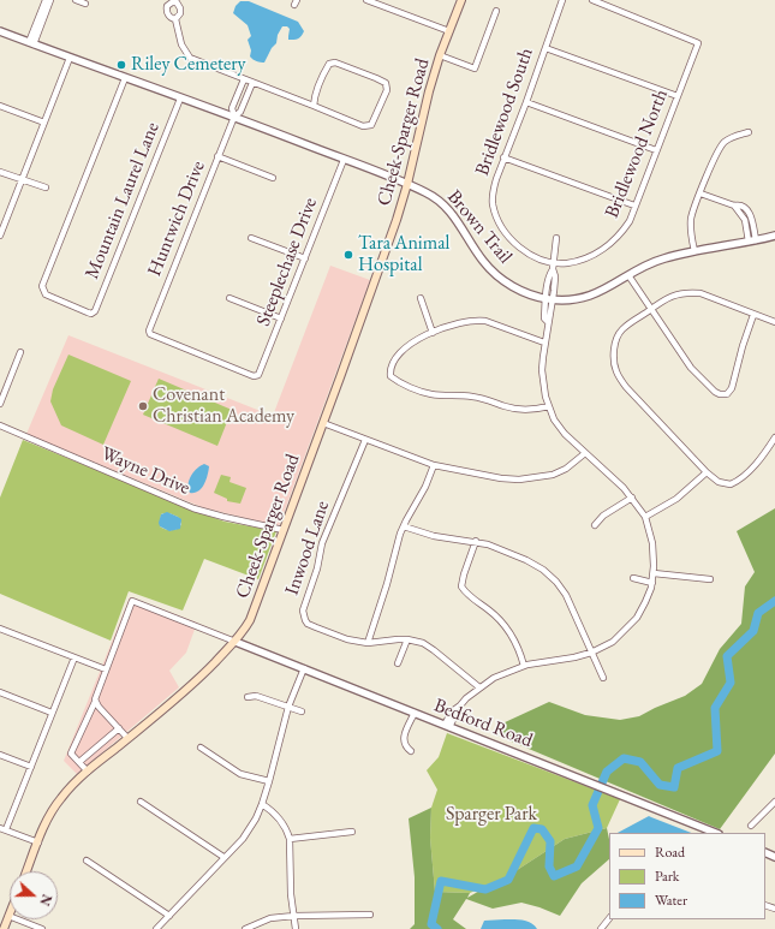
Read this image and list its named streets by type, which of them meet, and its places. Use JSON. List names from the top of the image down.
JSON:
{
  "streets": {
    "main road": ["Cheek-Sparger Road"],
    "street": [
      "Bridlewood South",
      "Bridlewood North",
      "Mountain Laurel Lane",
      "Huntwich Drive",
      "Brown Trail",
      "Steeplechase Drive",
      "Wayne Drive",
      "Inwood Lane",
      "Bedford Road"
    ]
  },
  "crossings": [
    ["Bridlewood South", "Bridlewood North"],
    ["Cheek-Sparger Road", "Brown Trail"],
    ["Cheek-Sparger Road", "Wayne Drive"],
    ["Cheek-Sparger Road", "Bedford Road"],
    ["Mountain Laurel Lane", "Brown Trail"],
    ["Huntwich Drive", "Brown Trail"],
    ["Huntwich Drive", "Steeplechase Drive"],
    ["Brown Trail", "Steeplechase Drive"]
  ],
  "parks": ["Sparger Park"],
  "places": ["Riley Cemetery", "Tara Animal Hospital", "Covenant Christian Academy"],
  "legend": ["Road", "Park", "Water"],
  "north": "right"
}
